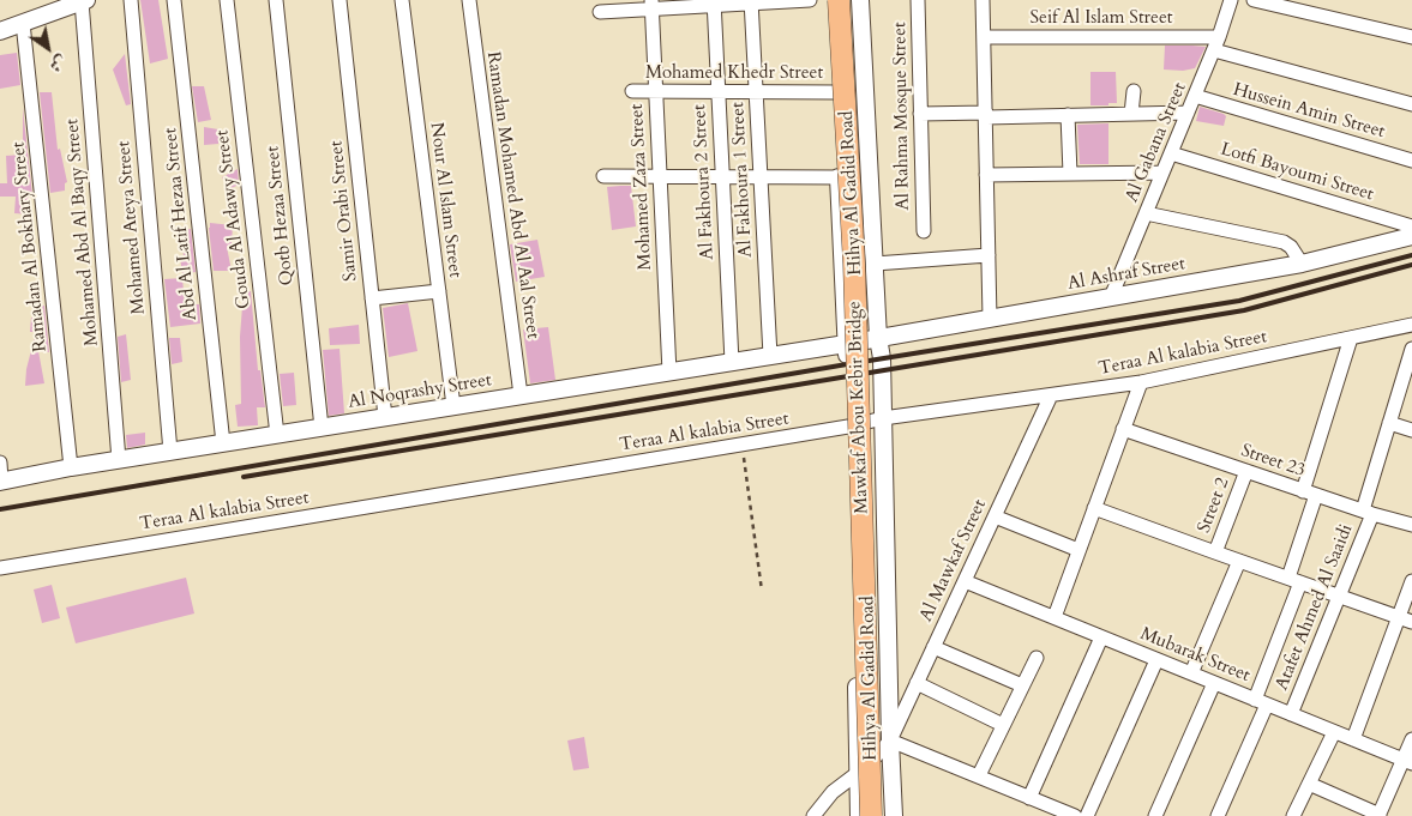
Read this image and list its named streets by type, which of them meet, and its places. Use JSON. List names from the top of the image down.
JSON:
{
  "streets": {
    "main road": ["Mawkaf Abou Kebir Bridge"],
    "street": [
      "Seif Al Islam Street",
      "Mohamed Khedr Street",
      "Hussein Amin Street",
      "Al Rahma Mosque Street",
      "Al Gabana Street",
      "Lotfi Bayoumi Street",
      "Al Fakhoura 1 Street",
      "Al Fakhoura 2 Street",
      "Mohamed Zaza Street",
      "Hihya Al Gadid Road",
      "Ramadan Mohamed Abd Al Aal Street",
      "Nour Al Islam Street",
      "Samir Orabi Street",
      "Qotb Hezaa Street",
      "Gouda Al Adawy Street",
      "Abd Al Latif Hezaa Street",
      "Mohamed Ateya Street",
      "Mohamed Abd Al Baqy Street",
      "Ramadan Al Bokhary Street",
      "Al Ashraf Street",
      "Teraa Al kalabia Street",
      "Al Noqrashy Street",
      "Street 23",
      "Street 2",
      "Al Mawkaf Street",
      "Atafet Ahmed Al Saaidi",
      "Mubarak Street"
    ]
  },
  "crossings": [
    ["Seif Al Islam Street", "Al Gabana Street"],
    ["Mohamed Khedr Street", "Al Fakhoura 1 Street"],
    ["Mohamed Khedr Street", "Al Fakhoura 2 Street"],
    ["Mohamed Khedr Street", "Mohamed Zaza Street"],
    ["Mohamed Khedr Street", "Hihya Al Gadid Road"],
    ["Hussein Amin Street", "Al Gabana Street"],
    ["Al Gabana Street", "Lotfi Bayoumi Street"],
    ["Al Gabana Street", "Al Ashraf Street"],
    ["Al Fakhoura 1 Street", "Al Noqrashy Street"],
    ["Al Fakhoura 2 Street", "Al Noqrashy Street"],
    ["Mohamed Zaza Street", "Al Noqrashy Street"],
    ["Hihya Al Gadid Road", "Al Ashraf Street"],
    ["Hihya Al Gadid Road", "Teraa Al kalabia Street"],
    ["Hihya Al Gadid Road", "Al Noqrashy Street"],
    ["Hihya Al Gadid Road", "Al Mawkaf Street"],
    ["Ramadan Mohamed Abd Al Aal Street", "Al Noqrashy Street"],
    ["Nour Al Islam Street", "Al Noqrashy Street"],
    ["Samir Orabi Street", "Al Noqrashy Street"],
    ["Qotb Hezaa Street", "Al Noqrashy Street"],
    ["Gouda Al Adawy Street", "Al Noqrashy Street"],
    ["Abd Al Latif Hezaa Street", "Al Noqrashy Street"],
    ["Mohamed Ateya Street", "Al Noqrashy Street"],
    ["Mohamed Abd Al Baqy Street", "Al Noqrashy Street"],
    ["Ramadan Al Bokhary Street", "Al Noqrashy Street"],
    ["Al Ashraf Street", "Al Noqrashy Street"],
    ["Teraa Al kalabia Street", "Al Mawkaf Street"],
    ["Street 23", "Street 2"],
    ["Street 23", "Atafet Ahmed Al Saaidi"],
    ["Al Mawkaf Street", "Mubarak Street"],
    ["Atafet Ahmed Al Saaidi", "Mubarak Street"]
  ],
  "north": "bottom right"
}
